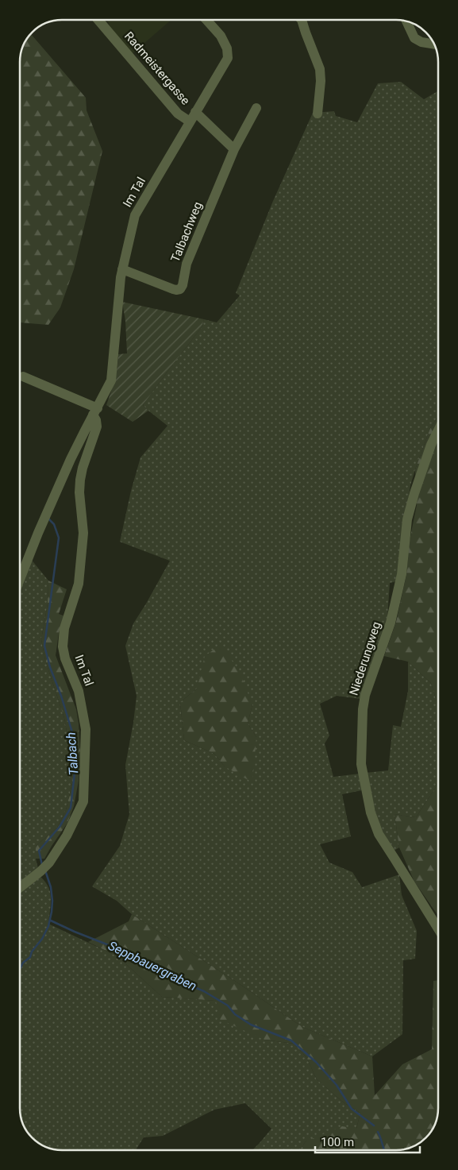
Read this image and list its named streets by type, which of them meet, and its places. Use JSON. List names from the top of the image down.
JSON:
{
  "streets": {
    "street": [
      "Radmeistergasse",
      "Im Tal",
      "Talbachweg",
      "Niederungweg"
    ]
  },
  "crossings": [
    ["Radmeistergasse", "Im Tal"],
    ["Im Tal", "Talbachweg"]
  ],
  "water": ["Talbach", "Seppbauergraben"],
  "scale_bar": "100 m"
}
